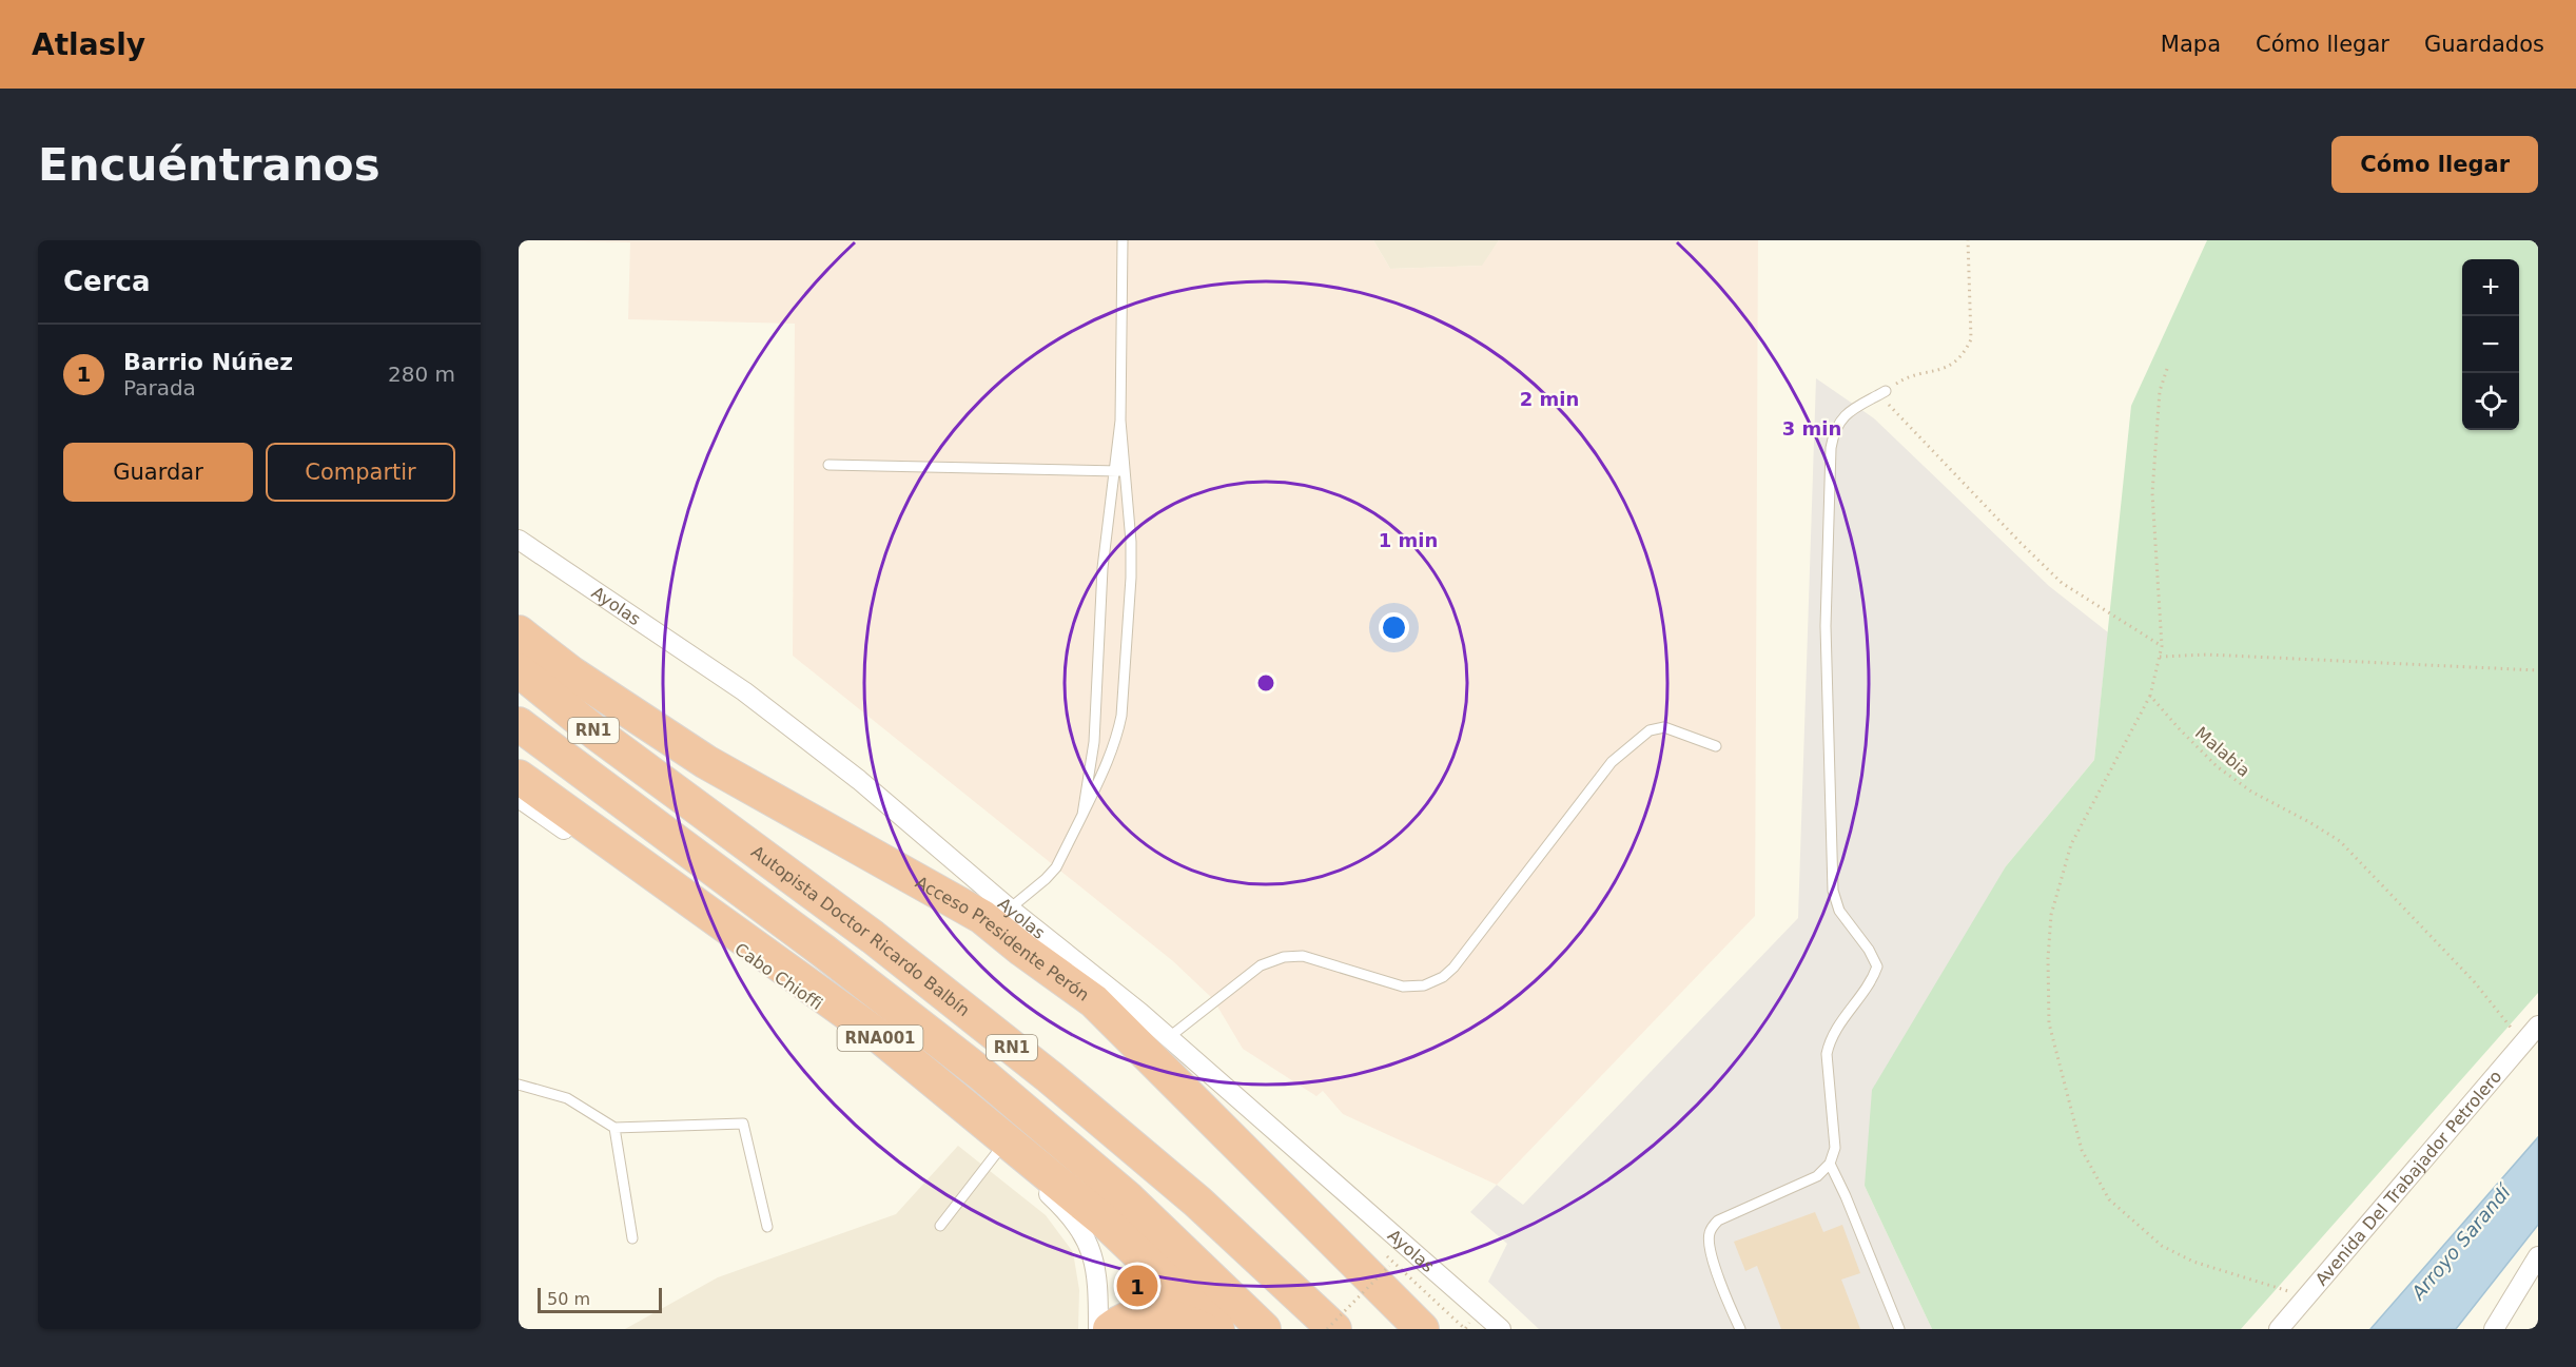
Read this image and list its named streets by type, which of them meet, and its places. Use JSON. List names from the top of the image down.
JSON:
{
  "streets": {
    "highway": [
      "RN1",
      "Autopista Doctor Ricardo Balbín",
      "Acceso Presidente Perón",
      "RNA001"
    ],
    "street": ["Ayolas", "Cabo Chioffi", "Avenida Del Trabajador Petrolero"],
    "path": ["Malabia"]
  },
  "crossings": [
    ["Ayolas", "Acceso Presidente Perón"],
    ["Malabia", "Avenida Del Trabajador Petrolero"]
  ],
  "water": ["Arroyo Sarandí"],
  "scale_bar": "50 m",
  "page": {
    "header": "Atlasly",
    "nav": ["Mapa", "Cómo llegar", "Guardados"],
    "buttons": [
      "Cómo llegar",
      ["Guardar", "Compartir"]
    ],
    "title": "Encuéntranos",
    "heading": "Cerca",
    "map_buttons": ["+", "−"],
    "list": [
      {
        "mark": "1",
        "name": "Barrio Núñez",
        "note": "Parada",
        "value": "280 m"
      }
    ],
    "pins": "1",
    "scale": "50 m"
  },
  "rings": ["2 min", "3 min", "1 min"]
}
